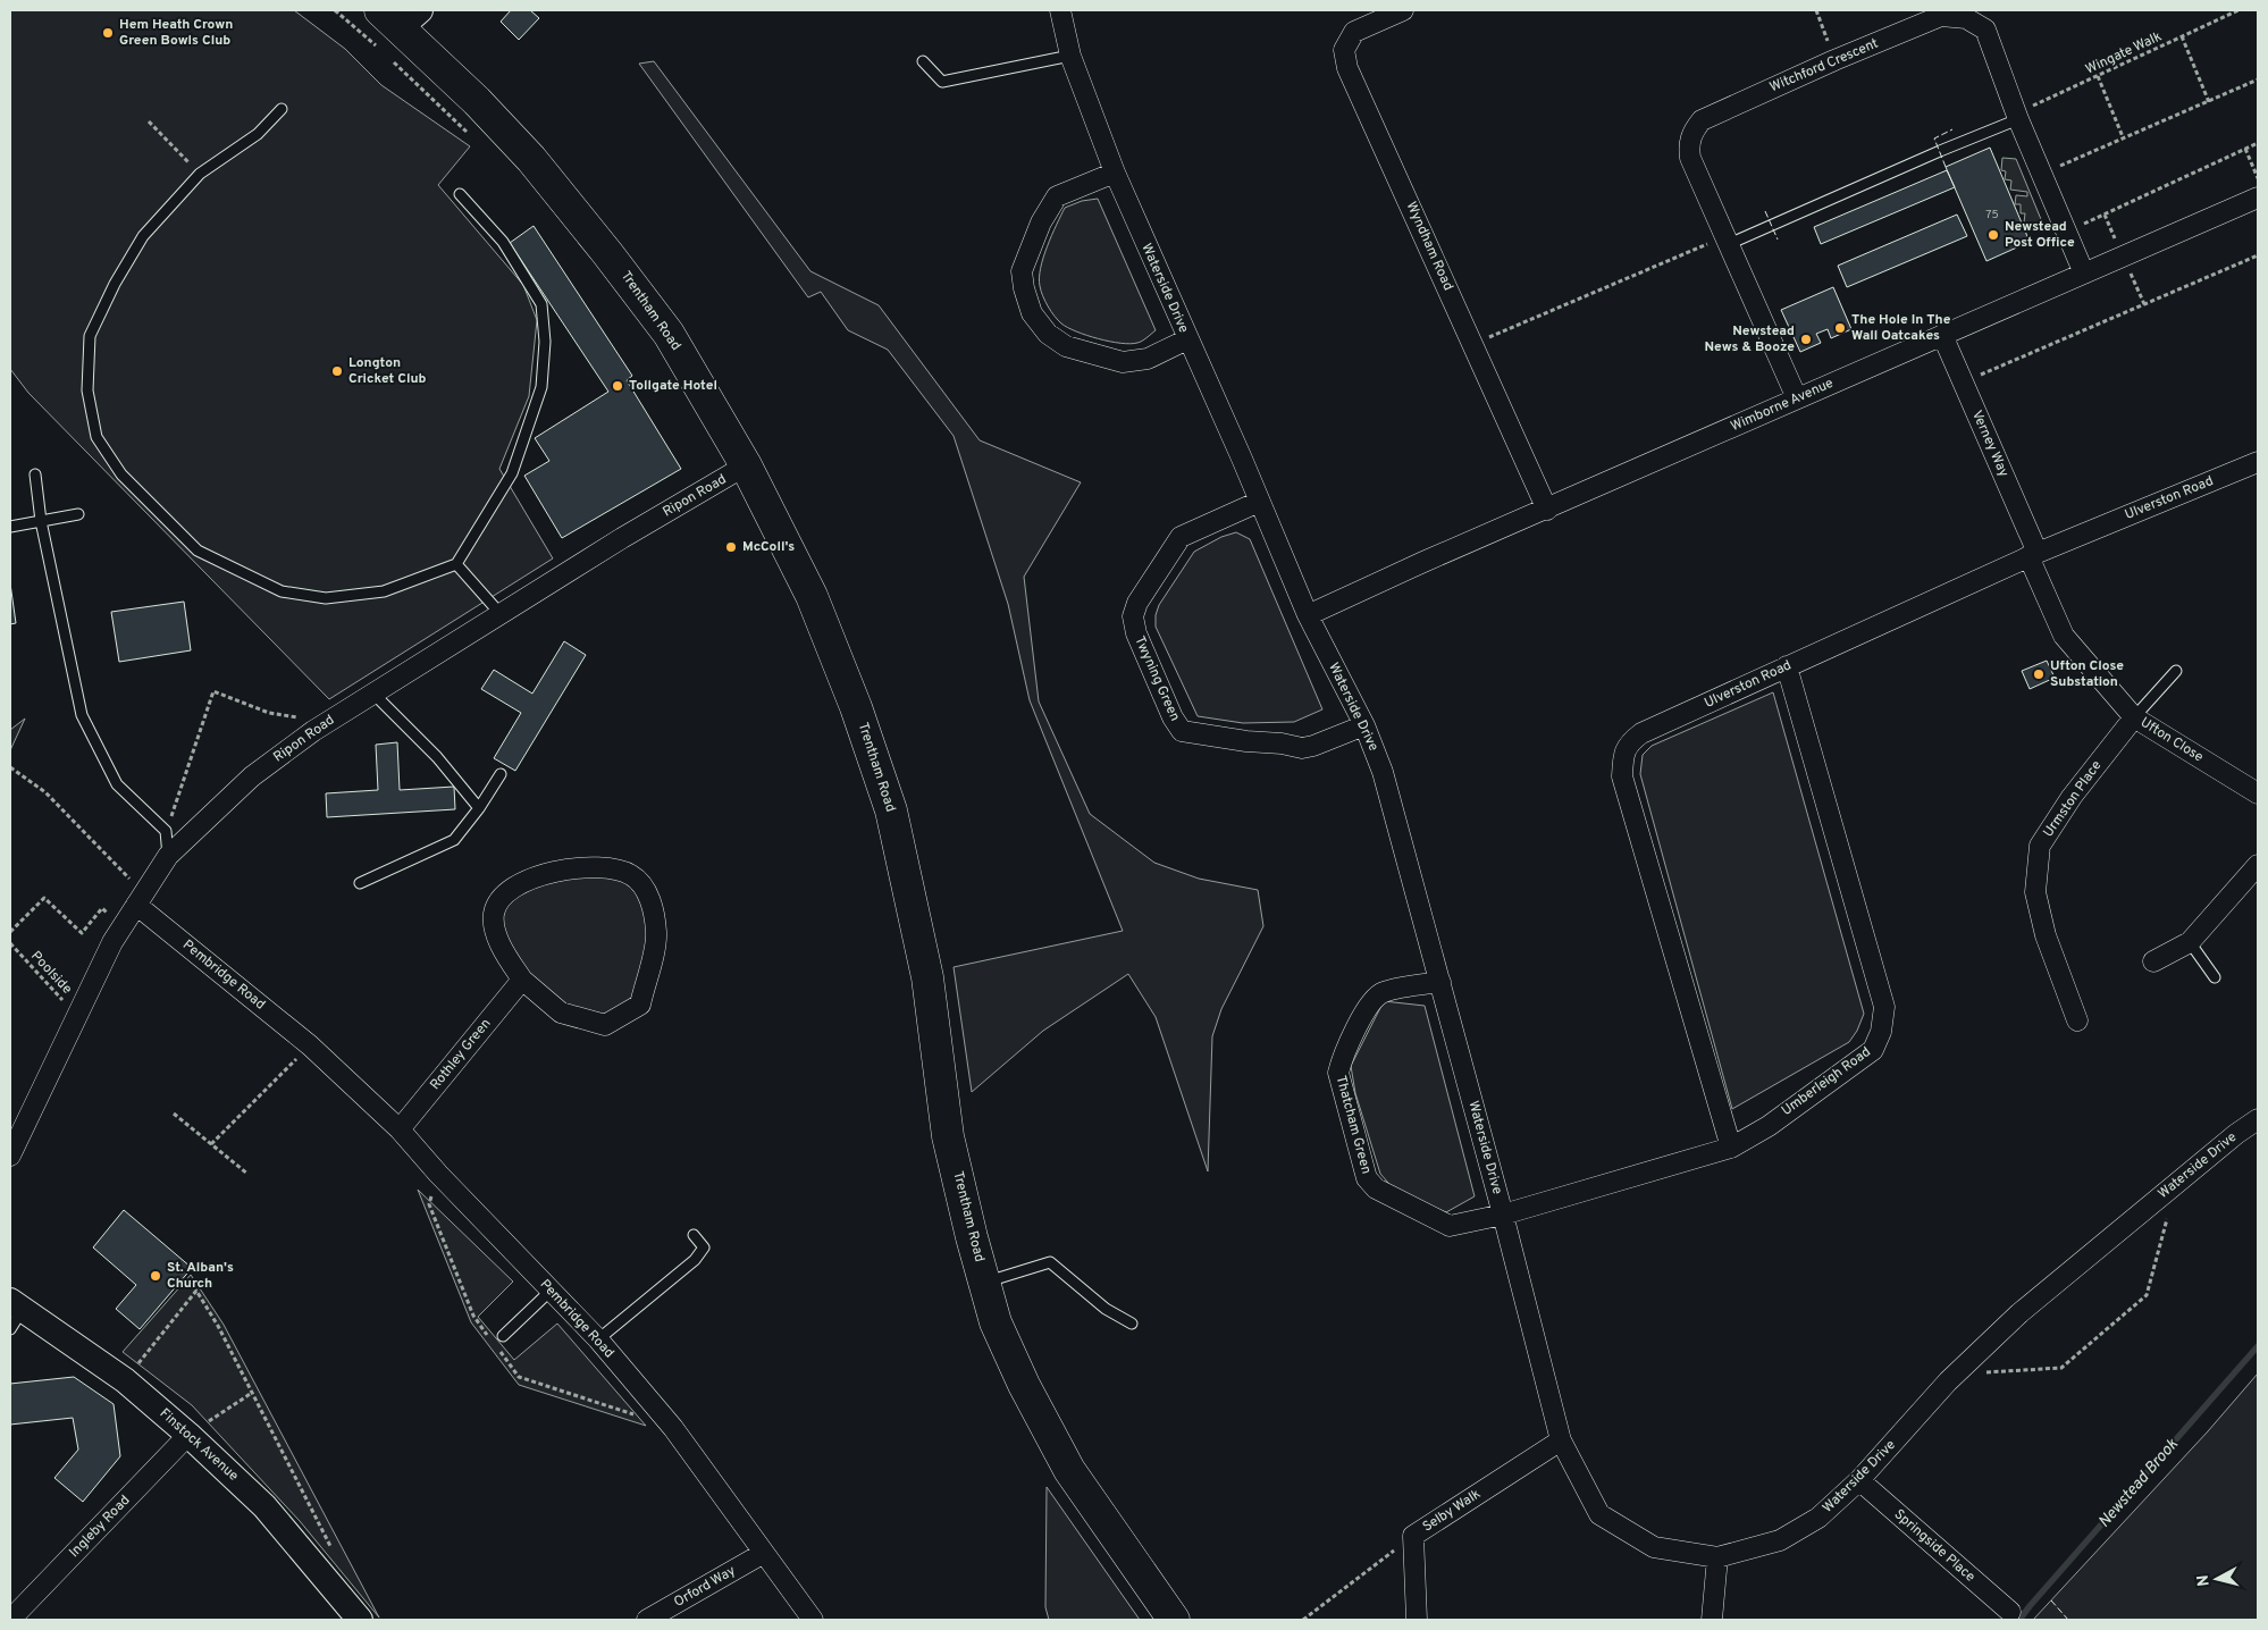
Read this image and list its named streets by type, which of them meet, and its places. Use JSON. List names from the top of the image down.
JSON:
{
  "streets": {
    "main road": ["Trentham Road"],
    "street": [
      "Witchford Crescent",
      "Wyndham Road",
      "Waterside Drive",
      "Wimborne Avenue",
      "Verney Way",
      "Ripon Road",
      "Ulverston Road",
      "Twyning Green",
      "Ufton Close",
      "Urmston Place",
      "Pembridge Road",
      "Rothley Green",
      "Umberleigh Road",
      "Thatcham Green",
      "Finstock Avenue",
      "Selby Walk",
      "Ingleby Road",
      "Springside Place",
      "Orford Way"
    ],
    "path": ["Wingate Walk", "Poolside"]
  },
  "crossings": [
    ["Wingate Walk", "Witchford Crescent"],
    ["Witchford Crescent", "Wimborne Avenue"],
    ["Wyndham Road", "Wimborne Avenue"],
    ["Waterside Drive", "Wimborne Avenue"],
    ["Waterside Drive", "Twyning Green"],
    ["Waterside Drive", "Umberleigh Road"],
    ["Waterside Drive", "Thatcham Green"],
    ["Waterside Drive", "Selby Walk"],
    ["Waterside Drive", "Springside Place"],
    ["Trentham Road", "Ripon Road"],
    ["Wimborne Avenue", "Verney Way"],
    ["Verney Way", "Ulverston Road"],
    ["Verney Way", "Ufton Close"],
    ["Ripon Road", "Poolside"],
    ["Ripon Road", "Pembridge Road"],
    ["Ulverston Road", "Ufton Close"],
    ["Ulverston Road", "Umberleigh Road"],
    ["Ufton Close", "Urmston Place"],
    ["Pembridge Road", "Rothley Green"],
    ["Pembridge Road", "Orford Way"],
    ["Umberleigh Road", "Thatcham Green"],
    ["Finstock Avenue", "Ingleby Road"]
  ],
  "water": ["Newstead Brook"],
  "places": [
    "Hem Heath Crown Green Bowls Club",
    "Newstead Post Office",
    "The Hole In The Wall Oatcakes",
    "Newstead News & Booze",
    "Longton Cricket Club",
    "Tollgate Hotel",
    "McColl's",
    "Ufton Close Substation",
    "St. Alban's Church"
  ],
  "house_numbers": ["75"],
  "north": "left"
}
